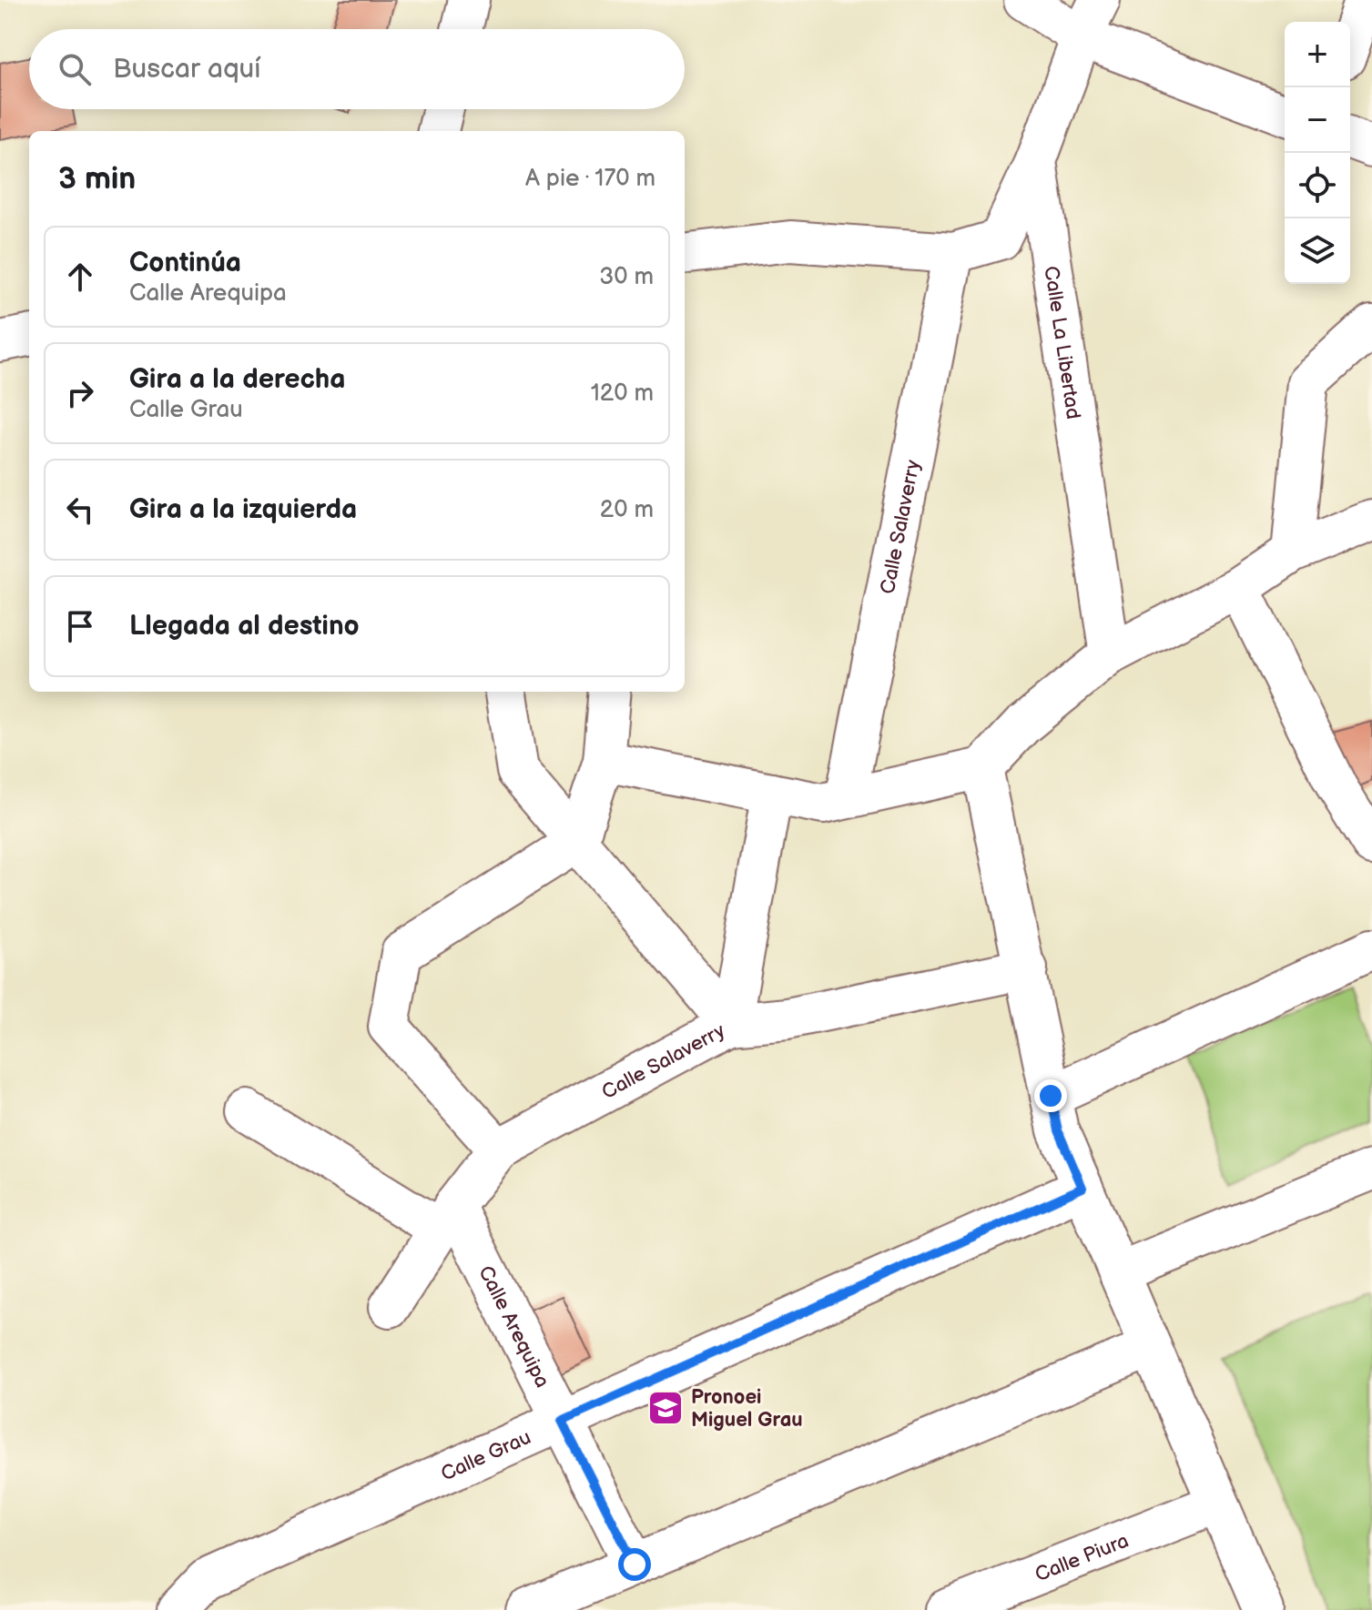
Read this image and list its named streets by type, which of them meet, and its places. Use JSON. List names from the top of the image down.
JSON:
{
  "streets": {
    "street": [
      "Calle La Libertad",
      "Calle Salaverry",
      "Calle Arequipa",
      "Calle Grau",
      "Calle Piura"
    ]
  },
  "crossings": [
    ["Calle Salaverry", "Calle Arequipa"],
    ["Calle Arequipa", "Calle Grau"]
  ],
  "places": {
    "school or university": ["Pronoei Miguel Grau"]
  },
  "page": {
    "map_buttons": ["+", "−"],
    "search": "Buscar aquí",
    "heading": ["3 min", "A pie · 170 m"],
    "list": [
      ["Continúa", "Calle Arequipa", "30 m"],
      ["Gira a la derecha", "Calle Grau", "120 m"],
      ["Gira a la izquierda", "20 m"],
      "Llegada al destino"
    ]
  }
}
